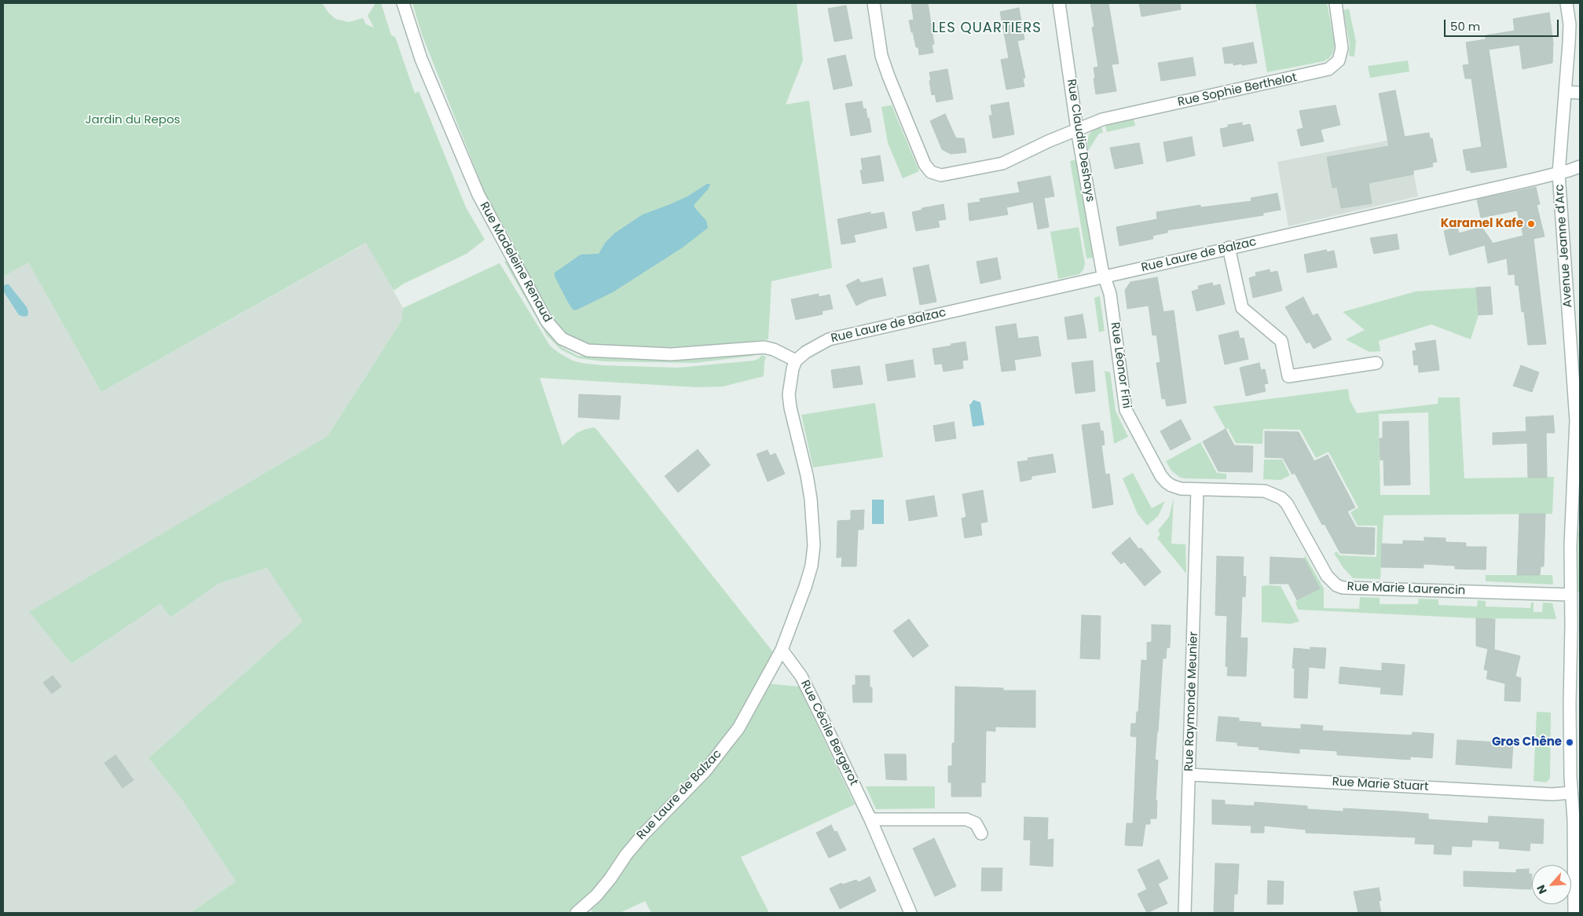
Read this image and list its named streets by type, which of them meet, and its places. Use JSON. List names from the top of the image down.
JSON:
{
  "streets": {
    "street": [
      "Rue Sophie Berthelot",
      "Rue Claudie Deshays",
      "Avenue Jeanne d'Arc",
      "Rue Laure de Balzac",
      "Rue Madeleine Renaud",
      "Rue Léonor Fini",
      "Rue Marie Laurencin",
      "Rue Raymonde Meunier",
      "Rue Cécile Bergerot",
      "Rue Marie Stuart"
    ]
  },
  "crossings": [
    ["Rue Sophie Berthelot", "Rue Claudie Deshays"],
    ["Rue Claudie Deshays", "Rue Laure de Balzac"],
    ["Rue Claudie Deshays", "Rue Léonor Fini"],
    ["Avenue Jeanne d'Arc", "Rue Laure de Balzac"],
    ["Avenue Jeanne d'Arc", "Rue Marie Laurencin"],
    ["Avenue Jeanne d'Arc", "Rue Marie Stuart"],
    ["Rue Laure de Balzac", "Rue Madeleine Renaud"],
    ["Rue Laure de Balzac", "Rue Léonor Fini"],
    ["Rue Laure de Balzac", "Rue Cécile Bergerot"],
    ["Rue Léonor Fini", "Rue Marie Laurencin"],
    ["Rue Léonor Fini", "Rue Raymonde Meunier"],
    ["Rue Marie Laurencin", "Rue Raymonde Meunier"],
    ["Rue Raymonde Meunier", "Rue Marie Stuart"]
  ],
  "districts": ["LES QUARTIERS"],
  "parks": ["Jardin du Repos"],
  "places": ["Karamel Kafe", "Gros Chêne"],
  "scale_bar": "50 m",
  "north": "bottom left"
}
